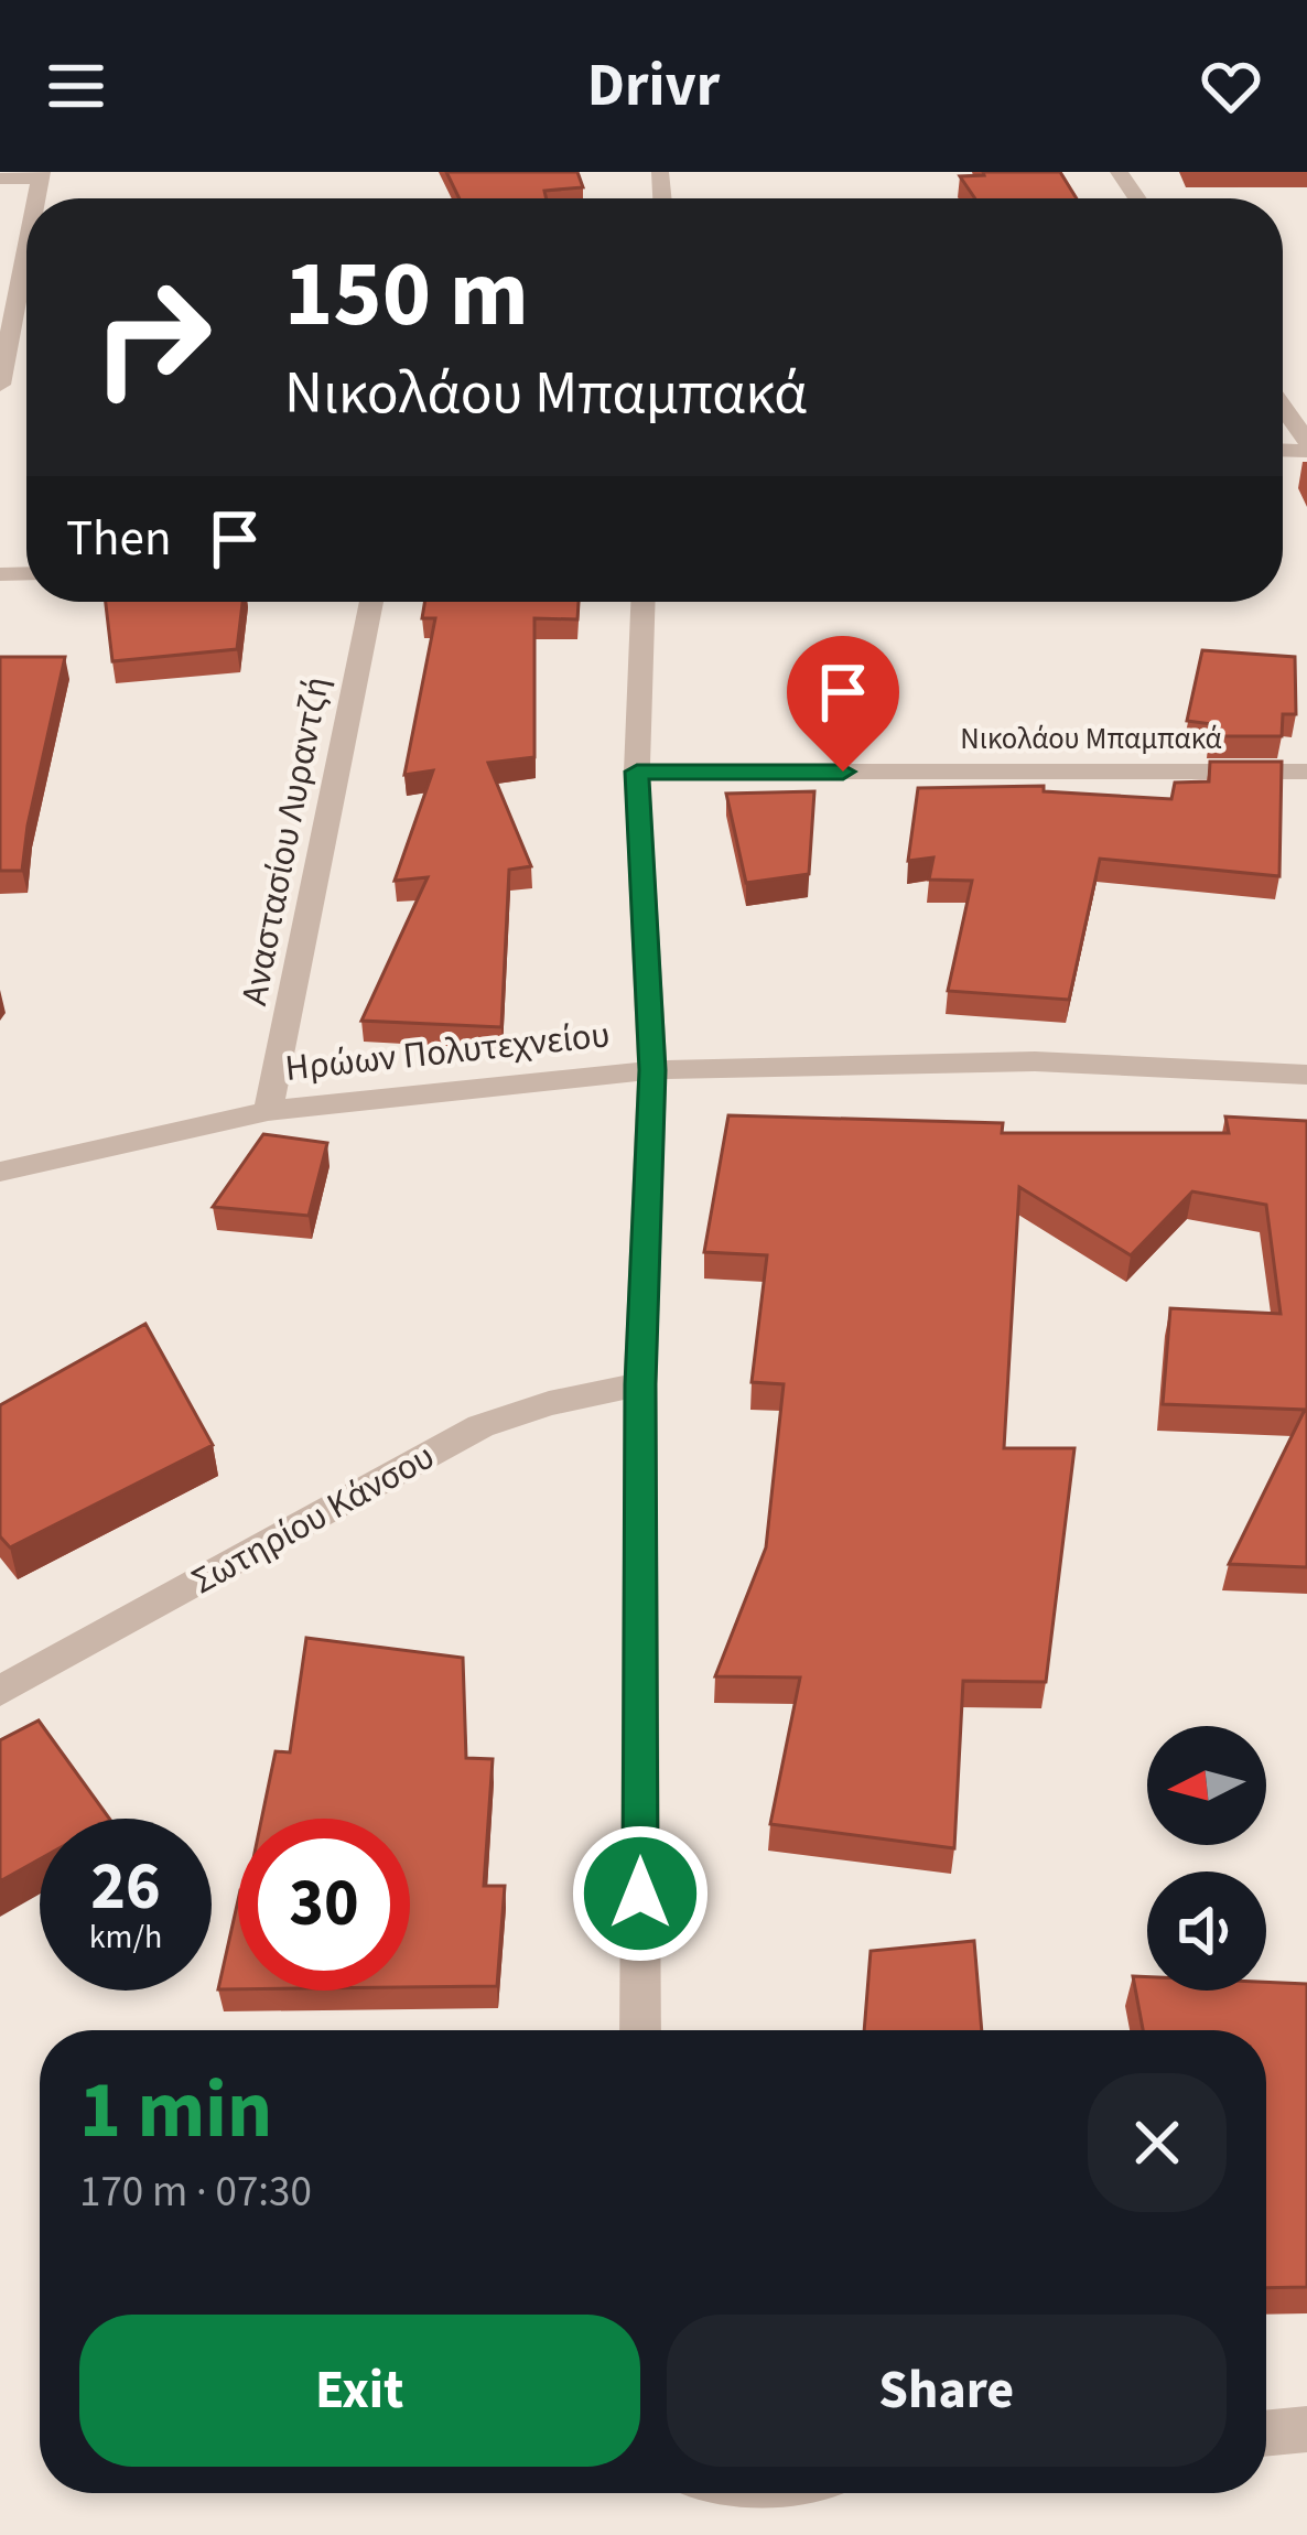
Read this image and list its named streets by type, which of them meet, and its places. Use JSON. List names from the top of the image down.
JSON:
{
  "streets": {
    "street": [
      "Νικολάου Μπαμπακά",
      "Αναστασίου Λυραντζή",
      "Ηρώων Πολυτεχνείου",
      "Σωτηρίου Κάνσου"
    ]
  },
  "crossings": [
    ["Αναστασίου Λυραντζή", "Ηρώων Πολυτεχνείου"]
  ],
  "north": "left",
  "page": {
    "header": "Drivr",
    "turn": ["150 m", "Νικολάου Μπαμπακά"],
    "then": "Then",
    "speed": "26 km/h",
    "limit": "30",
    "heading": ["1 min", "170 m · 07:30"],
    "buttons": ["Exit", "Share"]
  }
}
